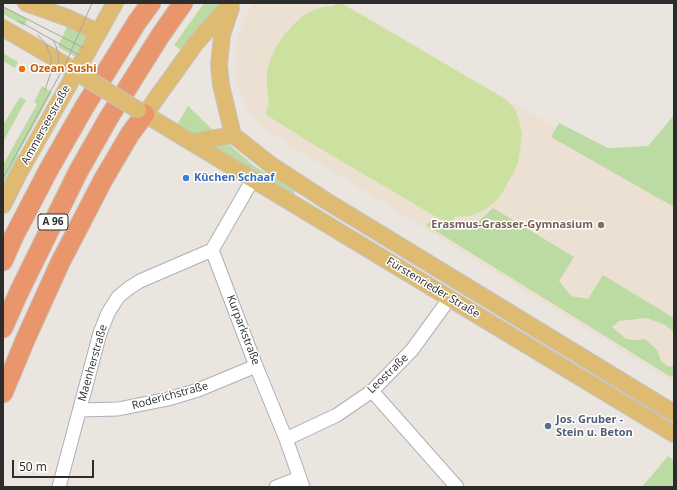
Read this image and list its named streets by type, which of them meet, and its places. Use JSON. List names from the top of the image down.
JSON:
{
  "streets": {
    "highway": ["A 96"],
    "main road": ["Ammerseestraße", "Fürstenrieder Straße"],
    "street": [
      "Kurparkstraße",
      "Maenherstraße",
      "Leostraße",
      "Roderichstraße"
    ]
  },
  "crossings": [
    ["Ammerseestraße", "Fürstenrieder Straße"],
    ["Fürstenrieder Straße", "Leostraße"],
    ["Kurparkstraße", "Maenherstraße"],
    ["Kurparkstraße", "Leostraße"],
    ["Kurparkstraße", "Roderichstraße"],
    ["Maenherstraße", "Roderichstraße"]
  ],
  "places": [
    "Ozean Sushi",
    "Küchen Schaaf",
    "Erasmus-Grasser-Gymnasium",
    "Jos. Gruber - Stein u. Beton"
  ],
  "scale_bar": "50 m"
}
